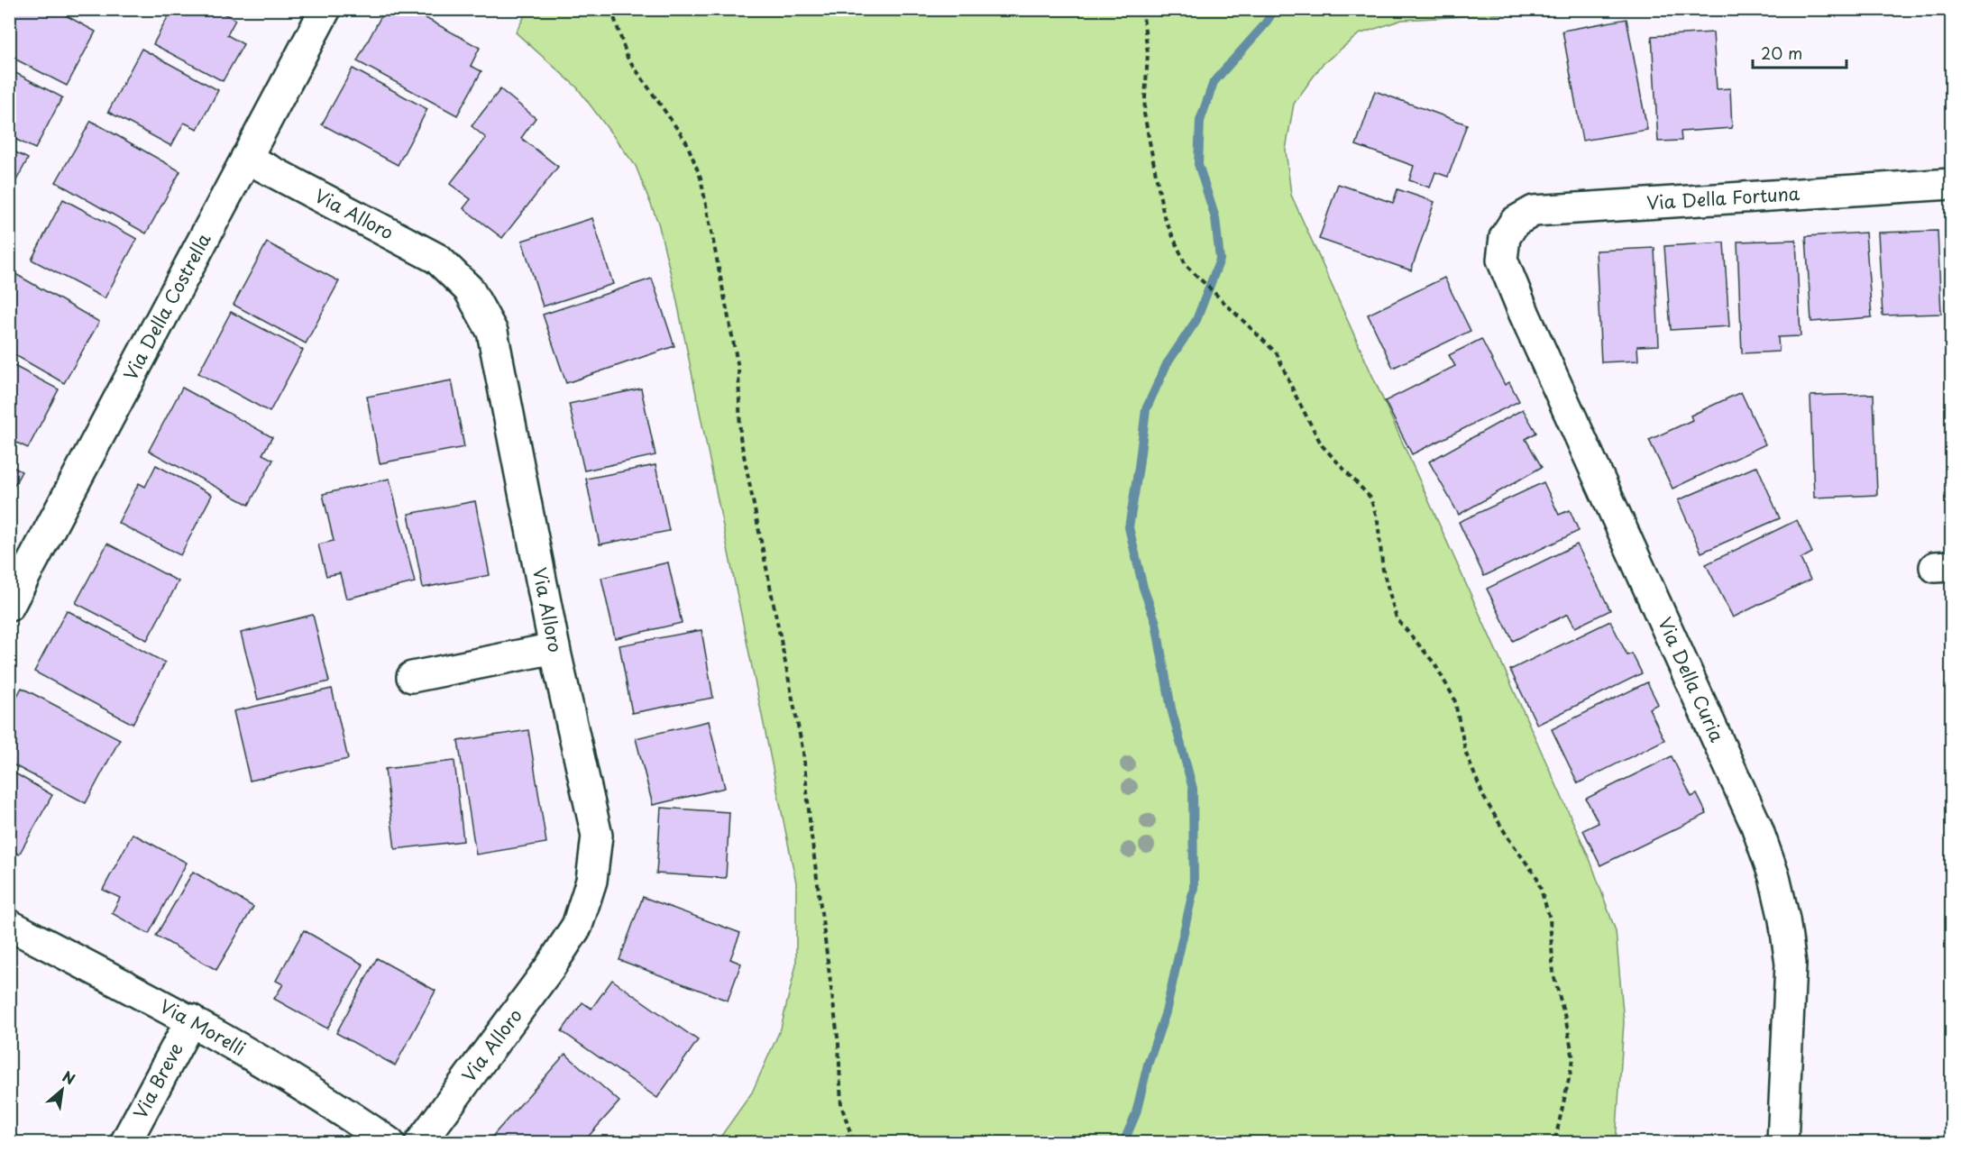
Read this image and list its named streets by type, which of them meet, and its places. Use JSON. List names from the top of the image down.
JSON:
{
  "streets": {
    "street": [
      "Via Della Fortuna",
      "Via Alloro",
      "Via Della Costrella",
      "Via Della Curia",
      "Via Morelli",
      "Via Breve"
    ]
  },
  "crossings": [
    ["Via Della Fortuna", "Via Della Curia"],
    ["Via Alloro", "Via Della Costrella"],
    ["Via Morelli", "Via Breve"]
  ],
  "scale_bar": "20 m",
  "north": "top right"
}
